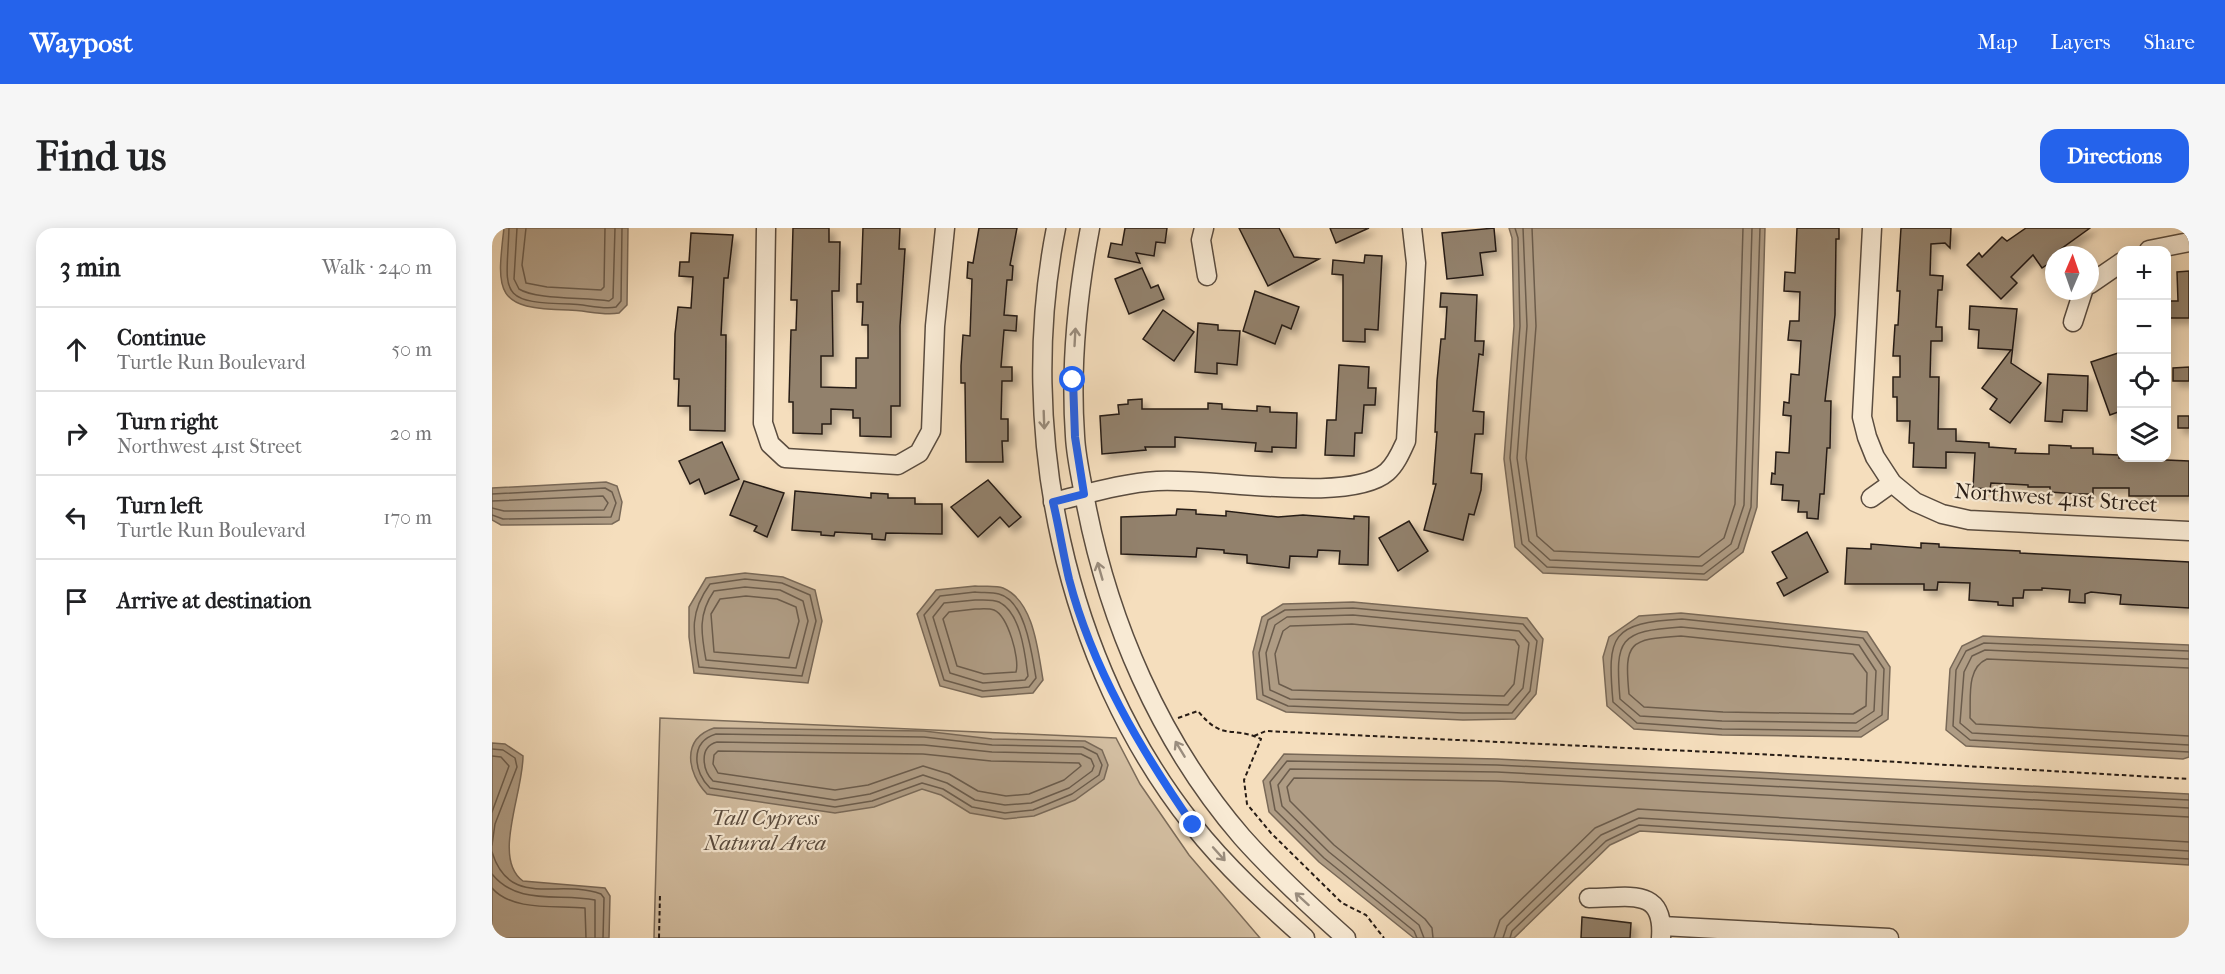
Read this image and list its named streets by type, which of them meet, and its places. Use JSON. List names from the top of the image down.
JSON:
{
  "streets": {
    "street": ["Northwest 41st Street"]
  },
  "parks": ["Tall Cypress Natural Area"],
  "north": "top",
  "page": {
    "header": "Waypost",
    "nav": ["Map", "Layers", "Share"],
    "buttons": "Directions",
    "title": "Find us",
    "heading": ["3 min", "Walk · 240 m"],
    "map_buttons": ["+", "−"],
    "list": [
      ["Continue", "Turtle Run Boulevard", "50 m"],
      ["Turn right", "Northwest 41st Street", "20 m"],
      ["Turn left", "Turtle Run Boulevard", "170 m"],
      "Arrive at destination"
    ]
  }
}
